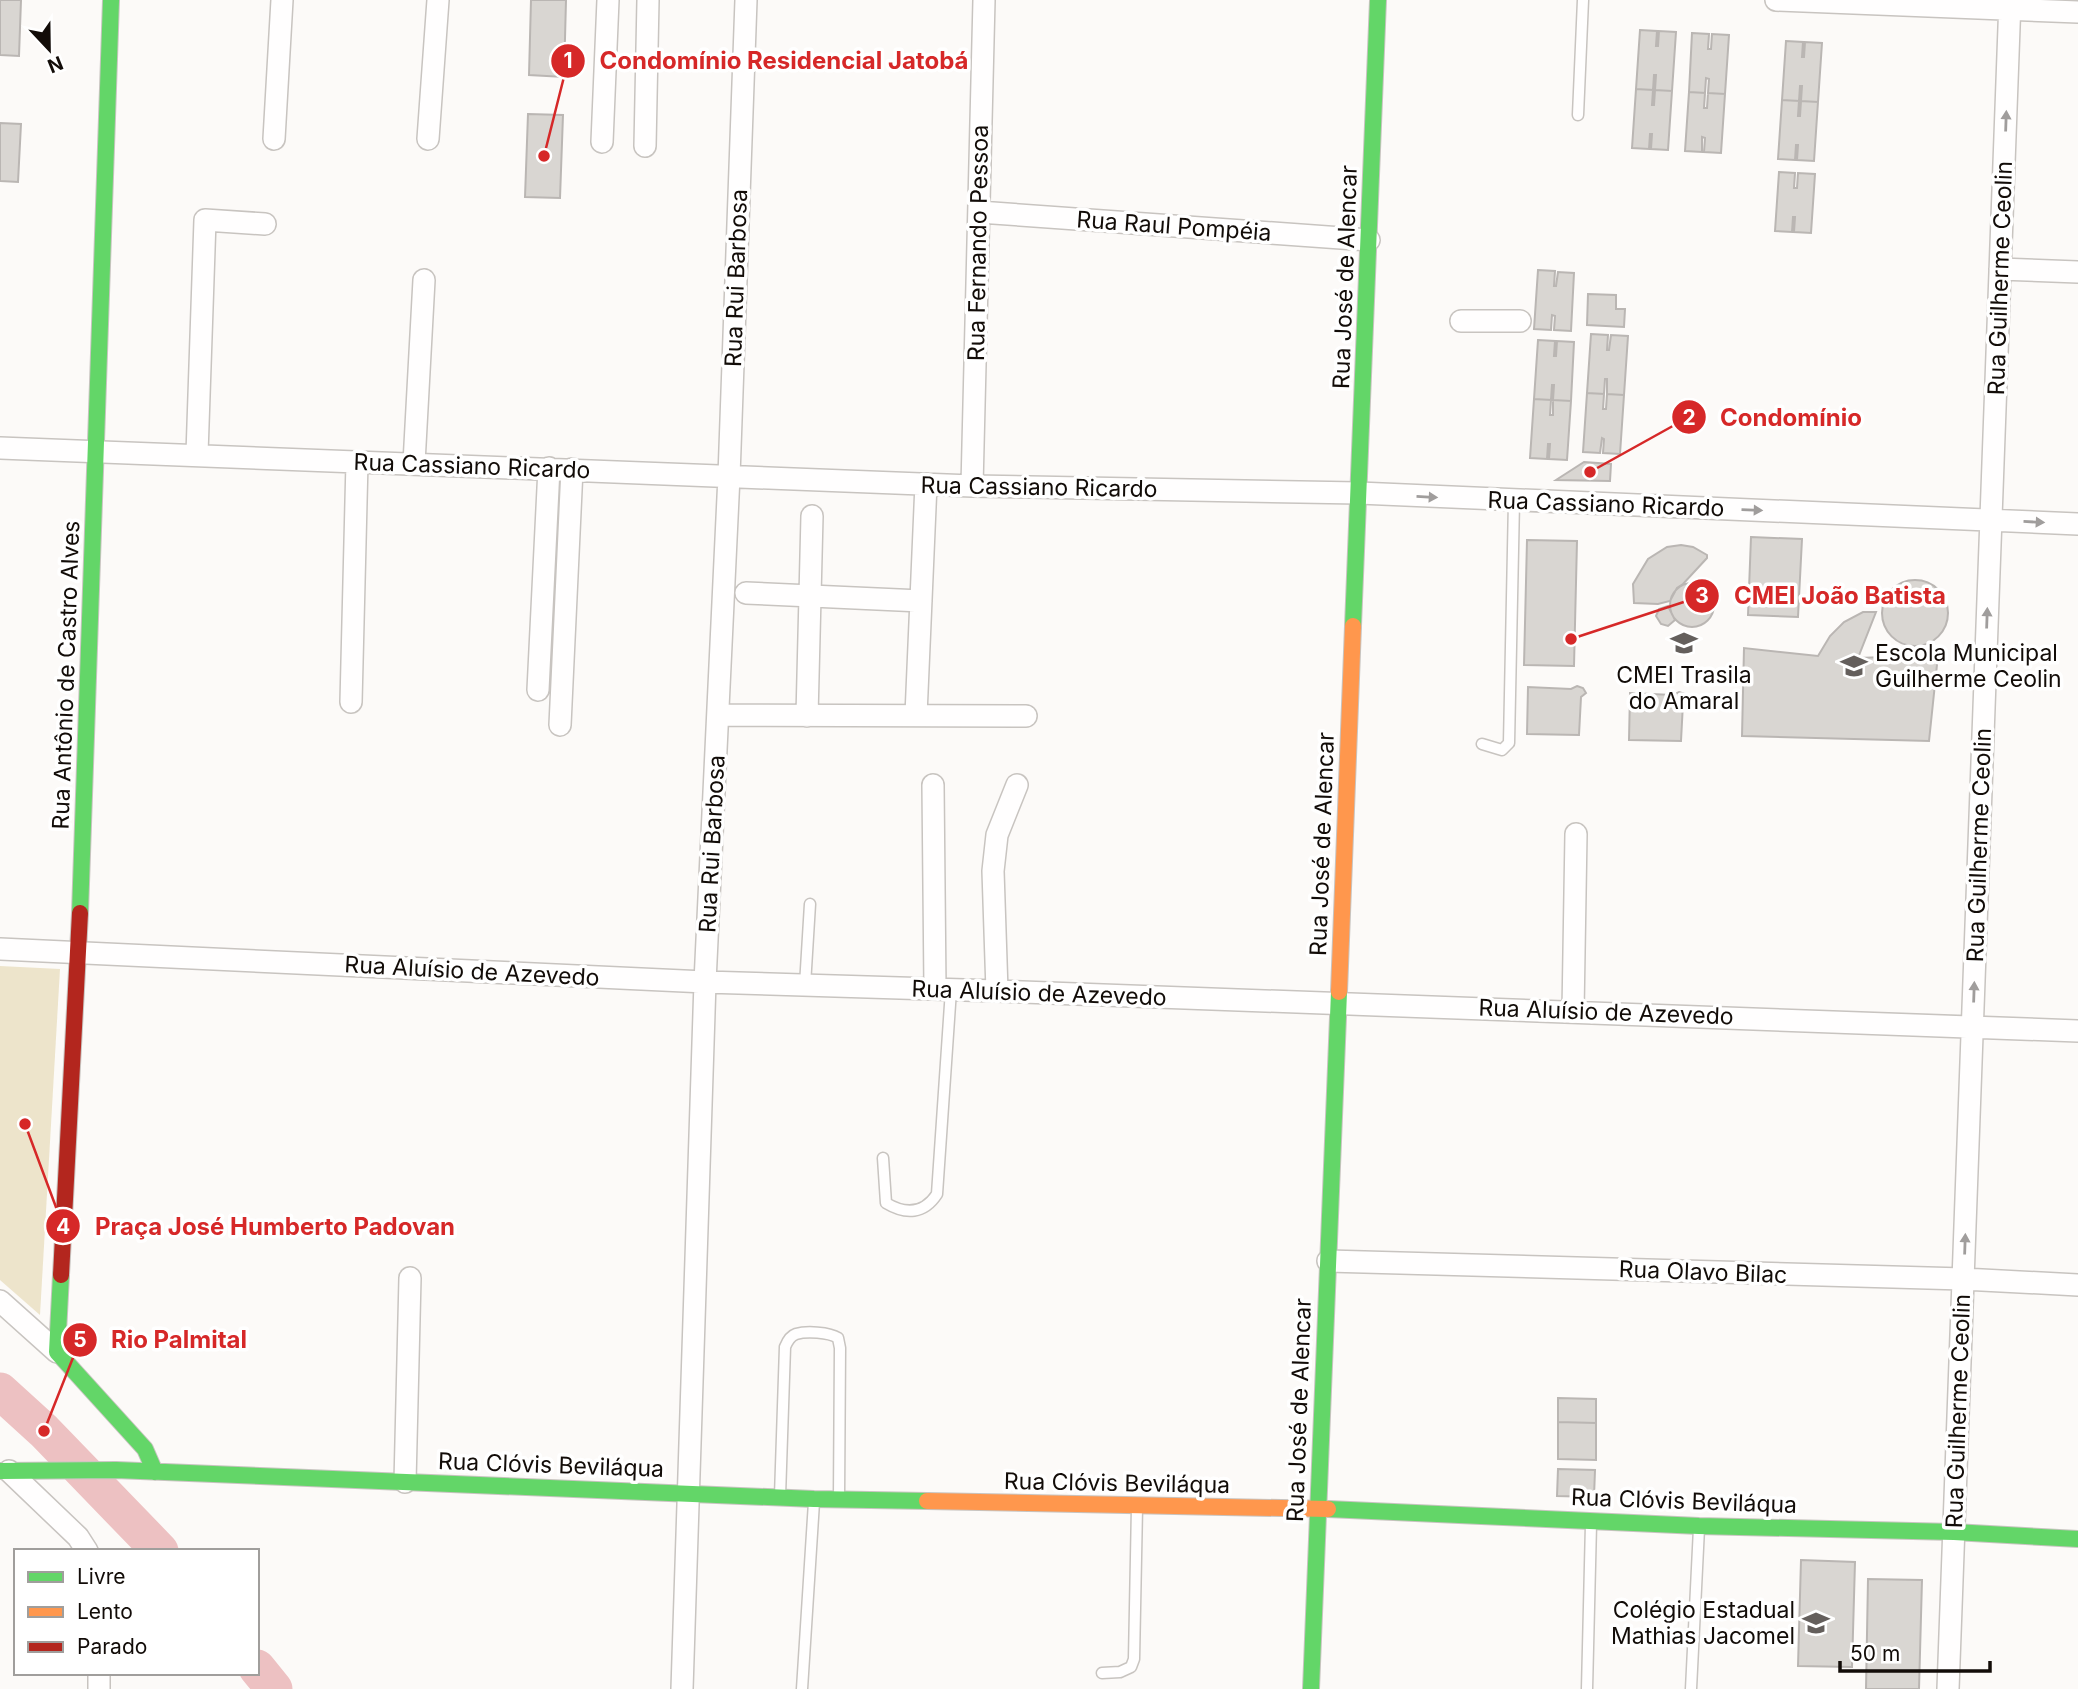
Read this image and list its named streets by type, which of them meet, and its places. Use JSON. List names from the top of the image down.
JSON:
{
  "streets": {
    "street": [
      "Rua Raul Pompéia",
      "Rua Fernando Pessoa",
      "Rua José de Alencar",
      "Rua Rui Barbosa",
      "Rua Guilherme Ceolin",
      "Rua Cassiano Ricardo",
      "Rua Antônio de Castro Alves",
      "Rua Aluísio de Azevedo",
      "Rua Olavo Bilac",
      "Rua Clóvis Beviláqua"
    ]
  },
  "crossings": [
    ["Rua Raul Pompéia", "Rua Fernando Pessoa"],
    ["Rua Raul Pompéia", "Rua José de Alencar"],
    ["Rua Fernando Pessoa", "Rua Cassiano Ricardo"],
    ["Rua José de Alencar", "Rua Cassiano Ricardo"],
    ["Rua José de Alencar", "Rua Aluísio de Azevedo"],
    ["Rua José de Alencar", "Rua Olavo Bilac"],
    ["Rua José de Alencar", "Rua Clóvis Beviláqua"],
    ["Rua Rui Barbosa", "Rua Cassiano Ricardo"],
    ["Rua Rui Barbosa", "Rua Aluísio de Azevedo"],
    ["Rua Rui Barbosa", "Rua Clóvis Beviláqua"],
    ["Rua Guilherme Ceolin", "Rua Cassiano Ricardo"],
    ["Rua Guilherme Ceolin", "Rua Aluísio de Azevedo"],
    ["Rua Guilherme Ceolin", "Rua Olavo Bilac"],
    ["Rua Guilherme Ceolin", "Rua Clóvis Beviláqua"],
    ["Rua Cassiano Ricardo", "Rua Antônio de Castro Alves"],
    ["Rua Antônio de Castro Alves", "Rua Aluísio de Azevedo"]
  ],
  "one_way": ["Rua Guilherme Ceolin"],
  "places": {
    "other": [
      "Condomínio Residencial Jatobá",
      "Condomínio",
      "CMEI João Batista",
      "Praça José Humberto Padovan",
      "Rio Palmital"
    ],
    "school or university": ["CMEI Trasila do Amaral", "Escola Municipal Guilherme Ceolin", "Colégio Estadual Mathias Jacomel"]
  },
  "legend": ["Livre", "Lento", "Parado"],
  "scale_bar": "50 m",
  "north": "bottom"
}
